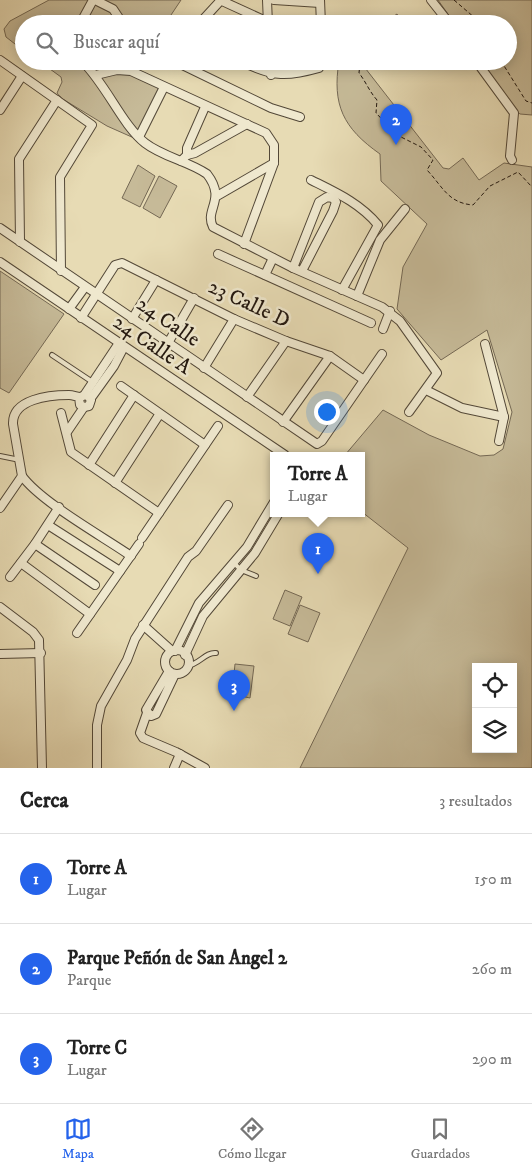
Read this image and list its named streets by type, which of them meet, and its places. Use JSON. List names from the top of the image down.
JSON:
{
  "streets": {
    "street": ["23 Calle D", "24 Calle", "24 Calle A"]
  },
  "crossings": [
    ["23 Calle D", "24 Calle"]
  ],
  "page": {
    "search": "Buscar aquí",
    "pins": ["2", "1", "3"],
    "popup": ["Torre A", "Lugar"],
    "heading": ["Cerca", "3 resultados"],
    "list": [
      {
        "mark": "1",
        "name": "Torre A",
        "note": "Lugar",
        "value": "150 m"
      },
      {
        "mark": "2",
        "name": "Parque Peñón de San Angel 2",
        "note": "Parque",
        "value": "260 m"
      },
      {
        "mark": "3",
        "name": "Torre C",
        "note": "Lugar",
        "value": "290 m"
      }
    ],
    "nav": ["Mapa", "Cómo llegar", "Guardados"]
  }
}
